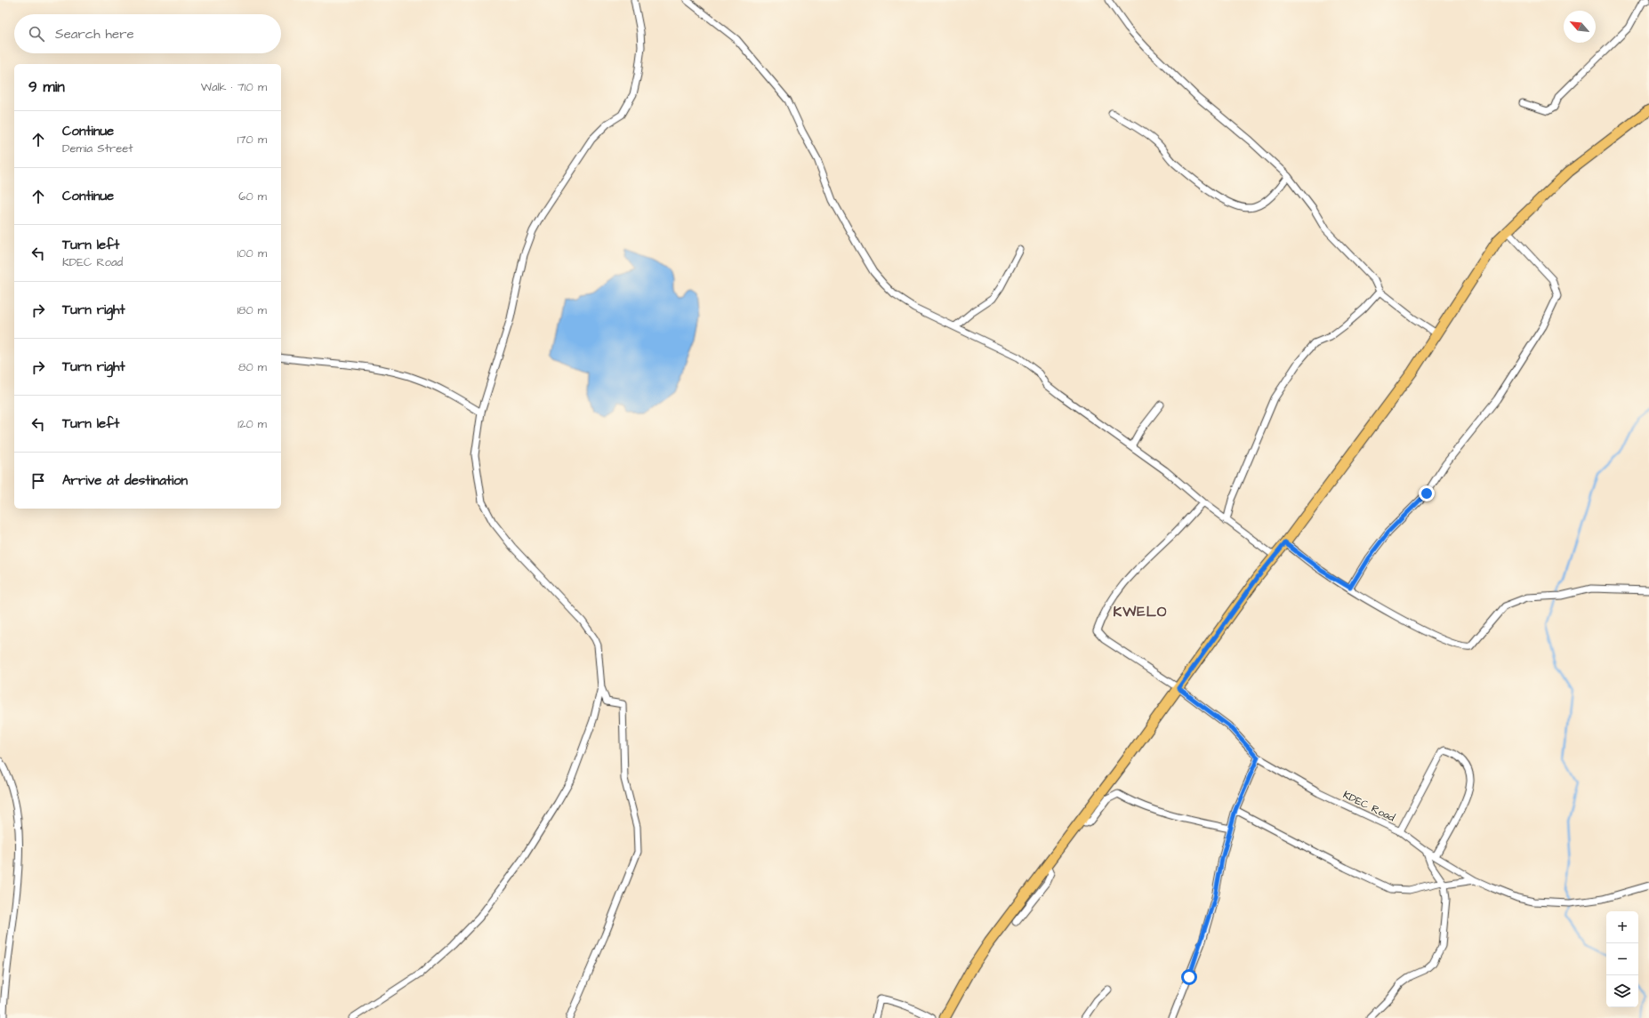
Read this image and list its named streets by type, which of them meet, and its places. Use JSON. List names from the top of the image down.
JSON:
{
  "streets": {
    "street": ["KDEC Road"]
  },
  "districts": ["KWELO"],
  "north": "top left",
  "page": {
    "search": "Search here",
    "heading": ["9 min", "Walk · 710 m"],
    "list": [
      ["Continue", "Demia Street", "170 m"],
      ["Continue", "60 m"],
      ["Turn left", "KDEC Road", "100 m"],
      ["Turn right", "180 m"],
      ["Turn right", "80 m"],
      ["Turn left", "120 m"],
      "Arrive at destination"
    ],
    "map_buttons": ["+", "−"]
  }
}
